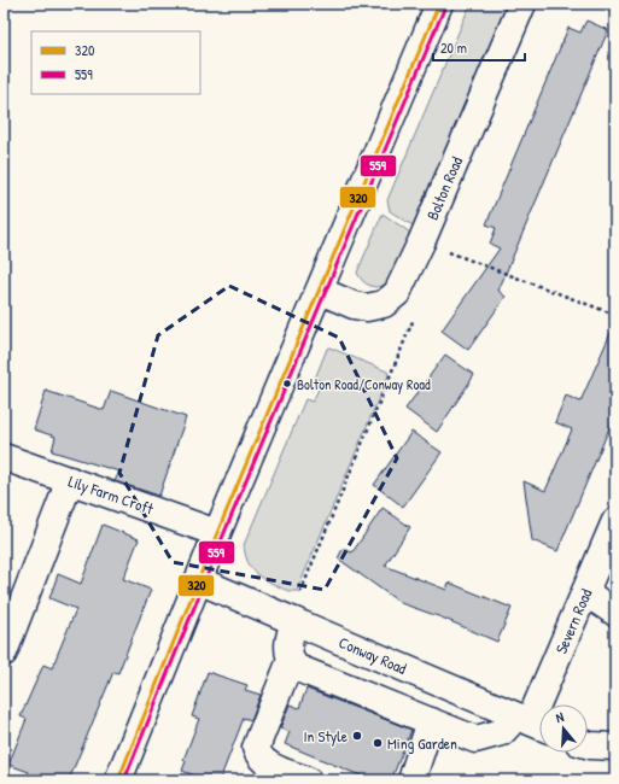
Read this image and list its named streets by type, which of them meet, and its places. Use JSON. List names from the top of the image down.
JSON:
{
  "streets": {
    "street": [
      "Bolton Road",
      "Lily Farm Croft",
      "Severn Road",
      "Conway Road"
    ]
  },
  "crossings": [
    ["Severn Road", "Conway Road"]
  ],
  "places": ["Bolton Road/Conway Road", "In Style", "Ming Garden"],
  "lines": ["transit line 320", "transit line 559"],
  "legend": ["320", "559"],
  "scale_bar": "20 m",
  "north": "top"
}
